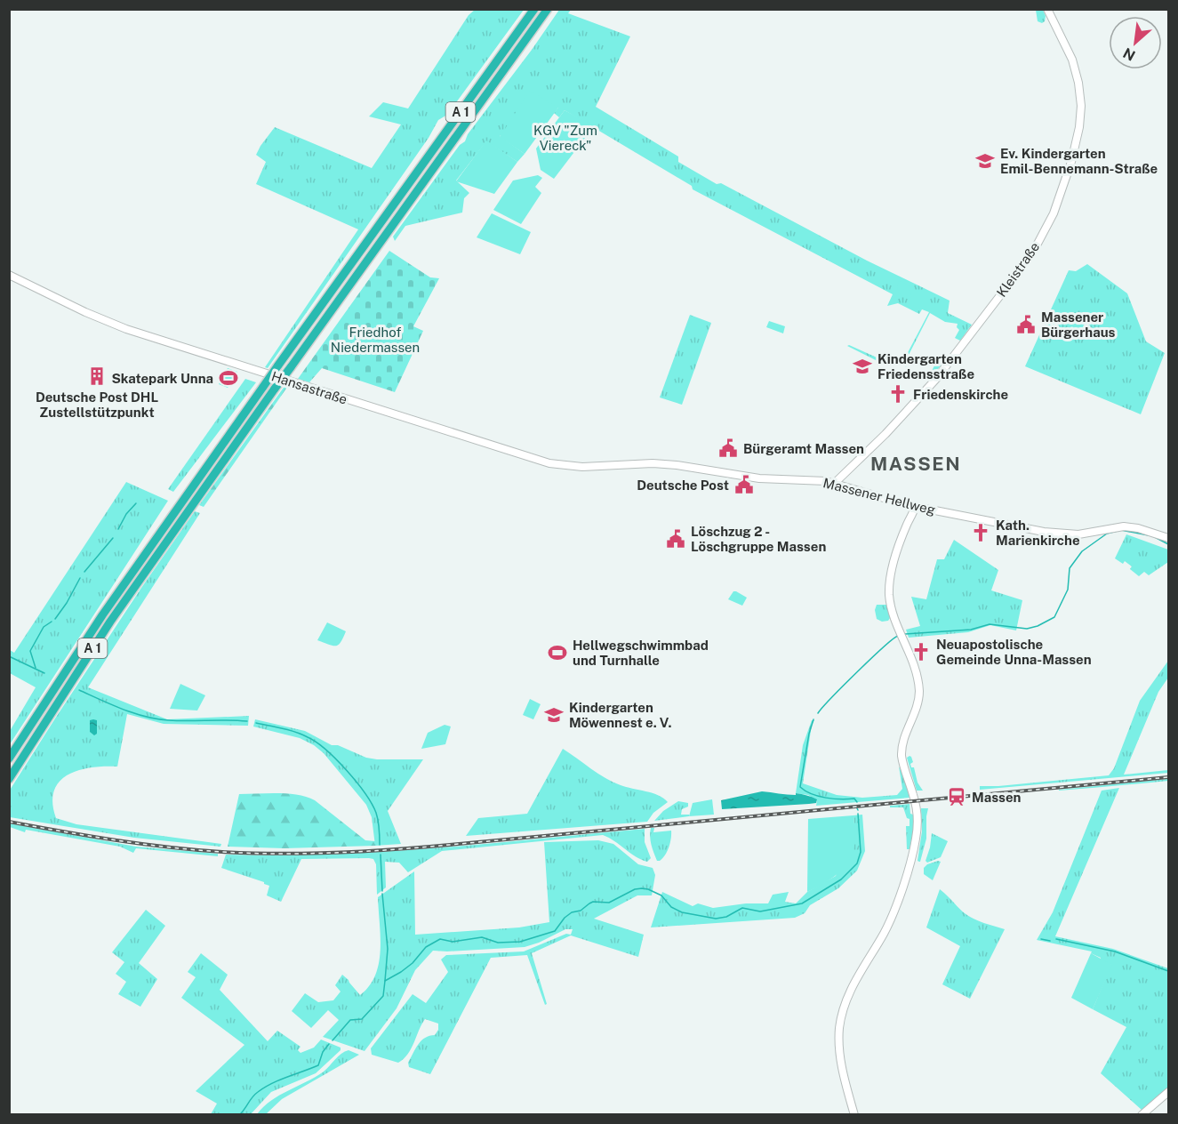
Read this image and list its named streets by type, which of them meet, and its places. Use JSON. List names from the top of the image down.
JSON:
{
  "streets": {
    "highway": ["A 1"],
    "main road": ["Kleistraße", "Hansastraße", "Massener Hellweg"]
  },
  "crossings": [
    ["Kleistraße", "Massener Hellweg"],
    ["Hansastraße", "Massener Hellweg"]
  ],
  "districts": ["MASSEN"],
  "parks": ["KGV \"Zum Viereck\"", "Friedhof Niedermassen"],
  "places": {
    "school or university": ["Ev. Kindergarten Emil-Bennemann-Straße", "Kindergarten Friedensstraße", "Kindergarten Möwennest e. V."],
    "public building": [
      "Massener Bürgerhaus",
      "Bürgeramt Massen",
      "Deutsche Post",
      "Löschzug 2 - Löschgruppe Massen"
    ],
    "building": ["Deutsche Post DHL Zustellstützpunkt"],
    "sports": ["Skatepark Unna", "Hellwegschwimmbad und Turnhalle"],
    "church": ["Friedenskirche", "Kath. Marienkirche", "Neuapostolische Gemeinde Unna-Massen"],
    "station": ["Massen"]
  },
  "north": "bottom left"
}
